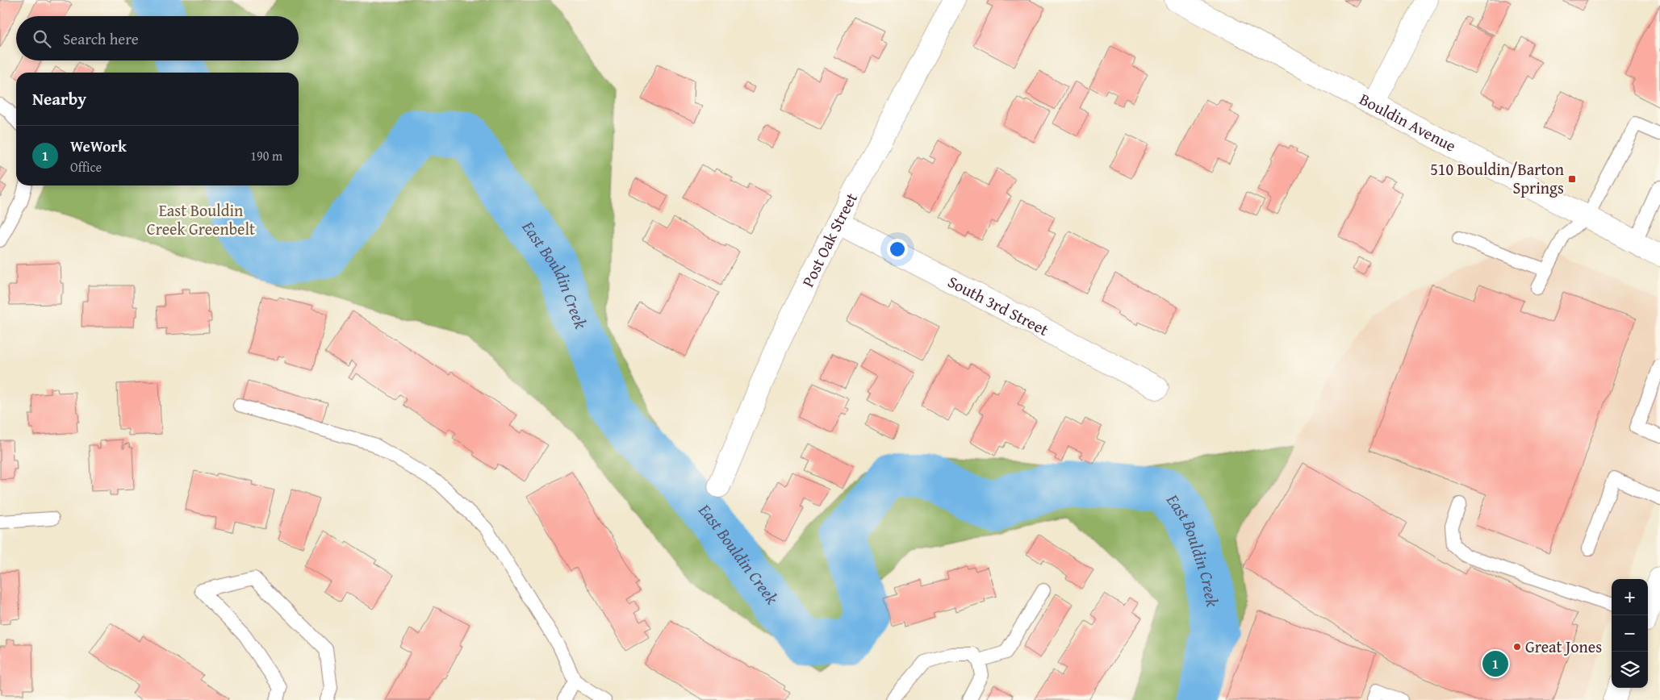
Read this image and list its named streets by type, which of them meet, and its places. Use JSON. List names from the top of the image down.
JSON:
{
  "streets": {
    "street": ["Bouldin Avenue", "Post Oak Street", "South 3rd Street"]
  },
  "crossings": [
    ["Post Oak Street", "South 3rd Street"]
  ],
  "water": ["East Bouldin Creek"],
  "parks": ["East Bouldin Creek Greenbelt"],
  "places": {
    "transit": ["510 Bouldin/Barton Springs"],
    "other": ["Great Jones"]
  },
  "page": {
    "search": "Search here",
    "heading": "Nearby",
    "list": [
      {
        "mark": "1",
        "name": "WeWork",
        "note": "Office",
        "value": "190 m"
      }
    ],
    "map_buttons": ["+", "−"],
    "pins": "1"
  }
}
